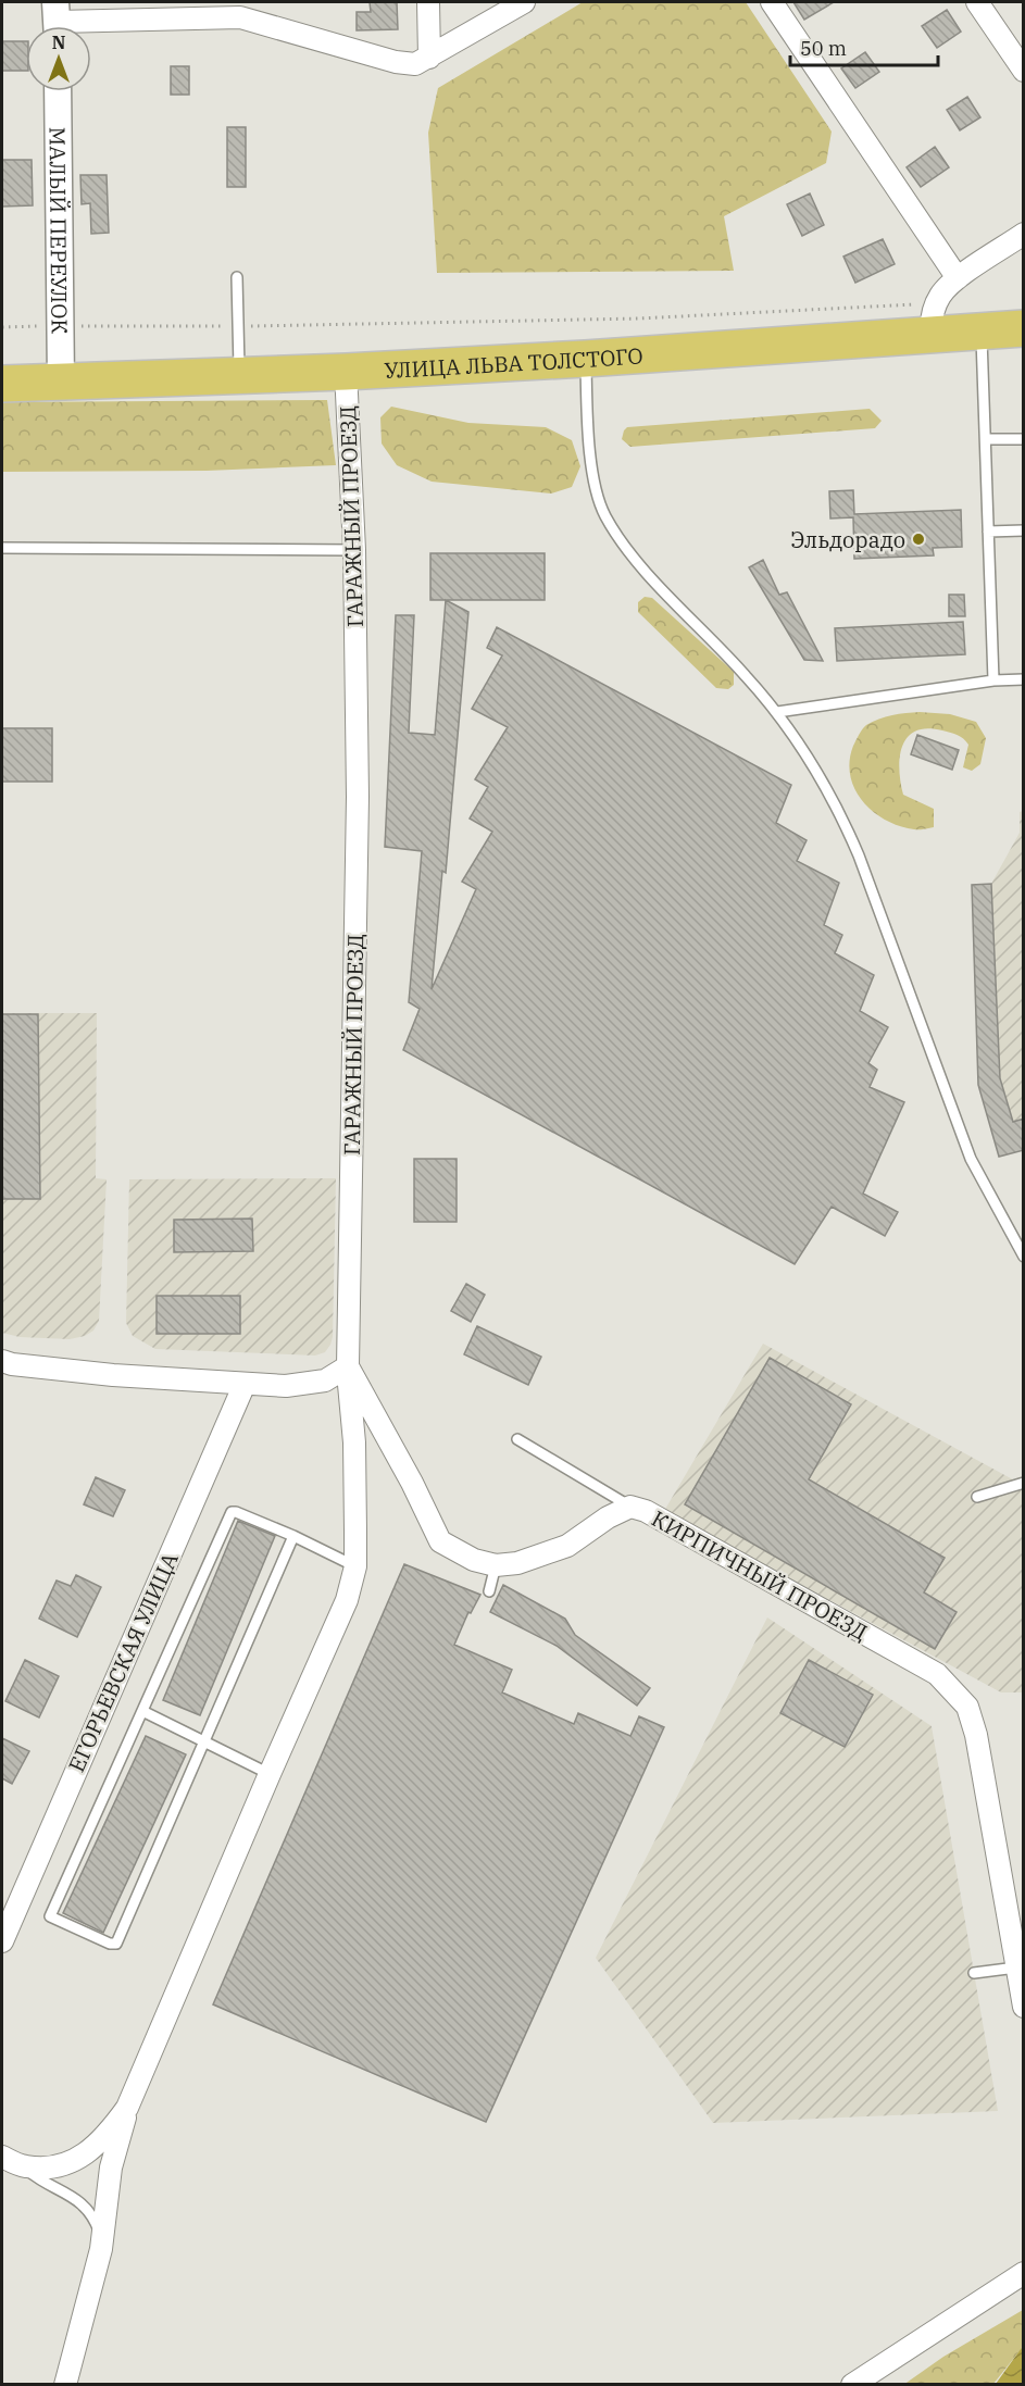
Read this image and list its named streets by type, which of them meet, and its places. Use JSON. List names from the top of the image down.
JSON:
{
  "streets": {
    "highway": ["УЛИЦА ЛЬВА ТОЛСТОГО"],
    "street": [
      "МАЛЫЙ ПЕРЕУЛОК",
      "ГАРАЖНЫЙ ПРОЕЗД",
      "КИРПИЧНЫЙ ПРОЕЗД",
      "ЕГОРЬЕВСКАЯ УЛИЦА"
    ]
  },
  "crossings": [
    ["МАЛЫЙ ПЕРЕУЛОК", "УЛИЦА ЛЬВА ТОЛСТОГО"],
    ["УЛИЦА ЛЬВА ТОЛСТОГО", "ГАРАЖНЫЙ ПРОЕЗД"],
    ["ГАРАЖНЫЙ ПРОЕЗД", "КИРПИЧНЫЙ ПРОЕЗД"]
  ],
  "places": ["Эльдорадо"],
  "scale_bar": "50 m",
  "north": "top"
}
